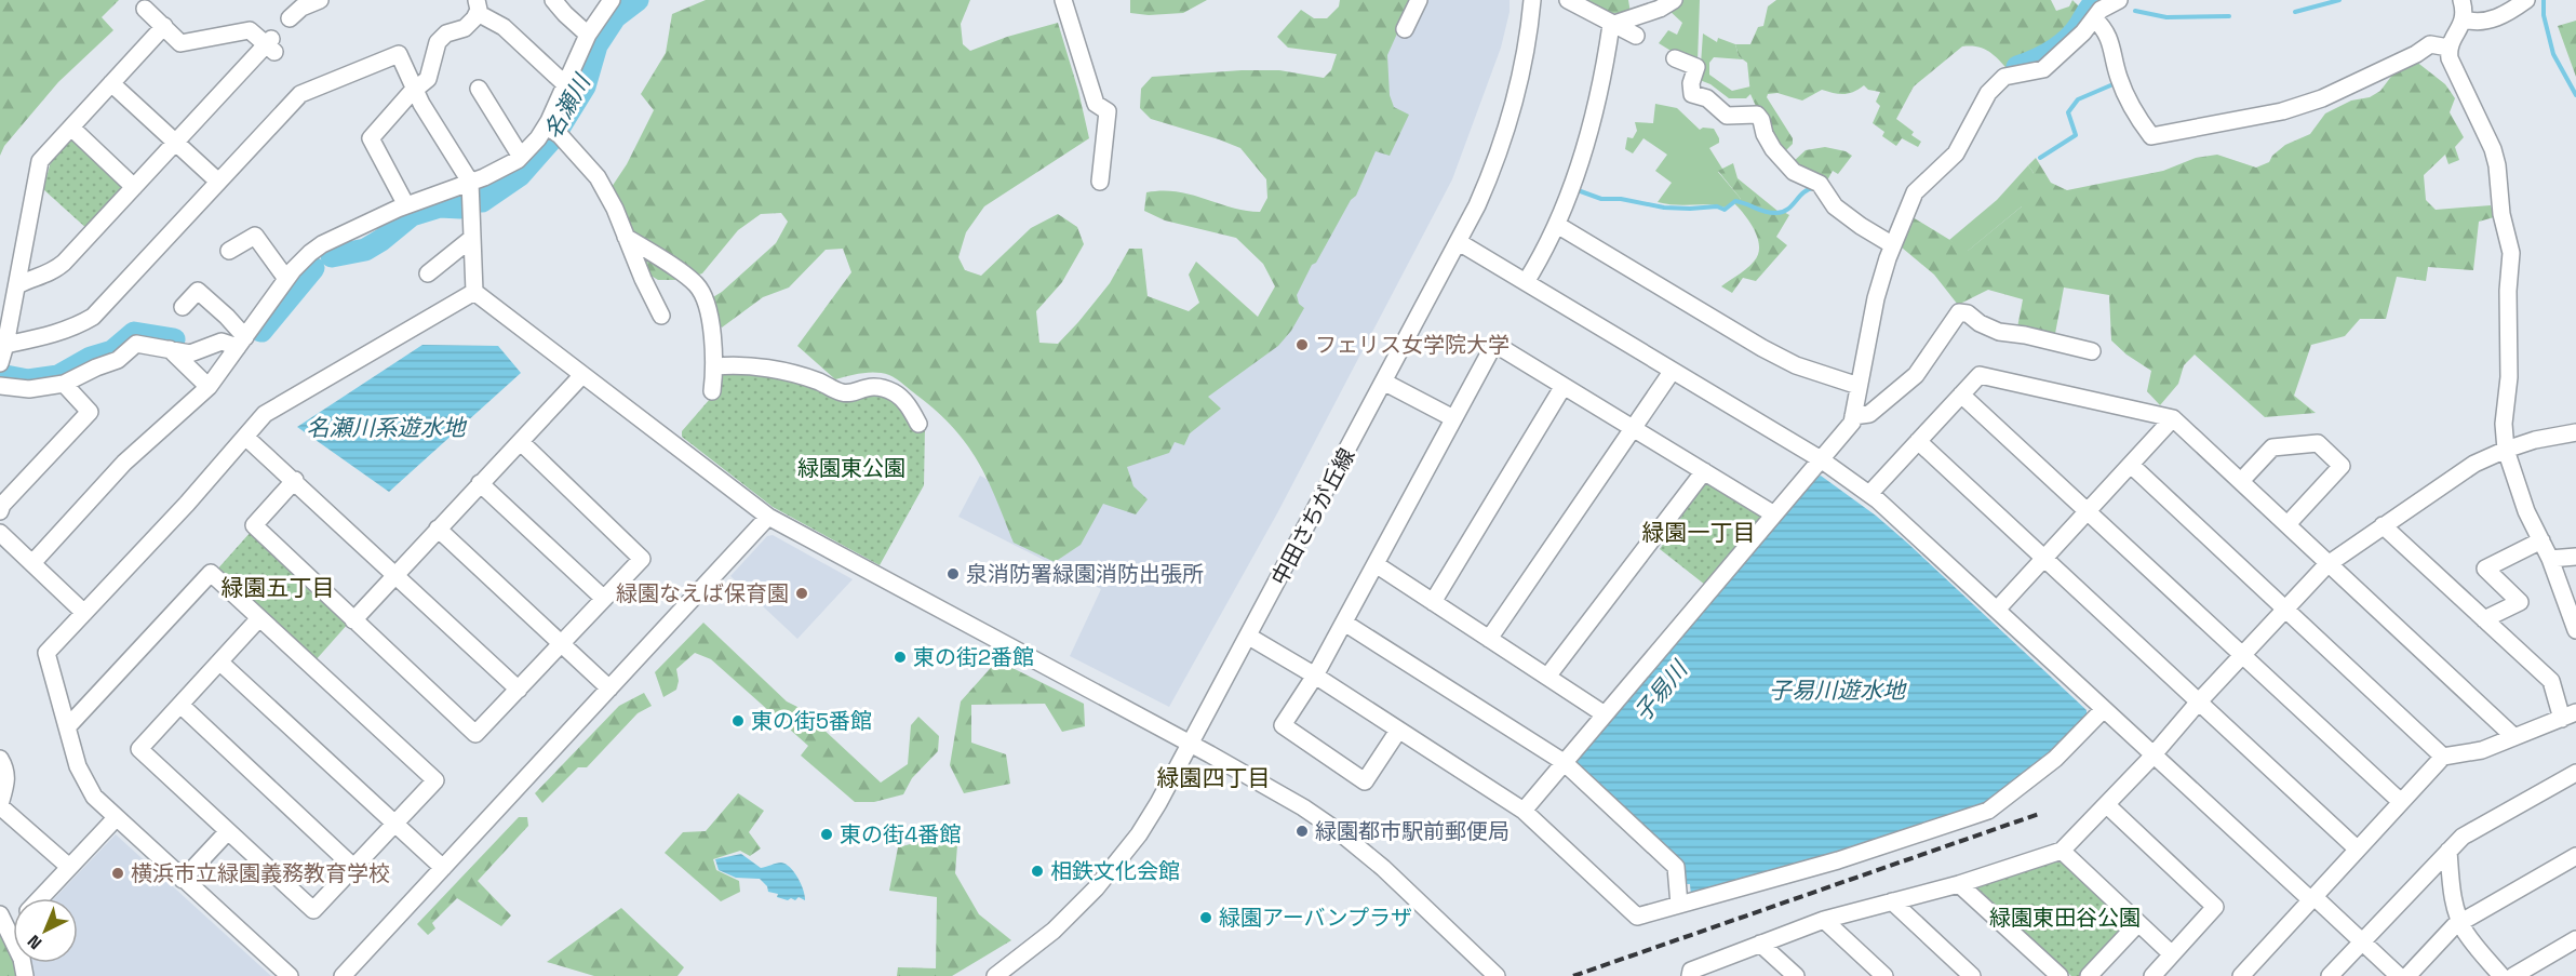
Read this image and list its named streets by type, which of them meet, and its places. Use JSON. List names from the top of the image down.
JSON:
{
  "streets": {
    "street": ["中田さちが丘線"]
  },
  "districts": ["緑園一丁目", "緑園五丁目", "緑園四丁目"],
  "water": [
    "名瀬川",
    "名瀬川系遊水地",
    "子易川遊水地",
    "子易川"
  ],
  "parks": ["緑園東公園", "緑園東田谷公園"],
  "places": [
    "フェリス女学院大学",
    "泉消防署緑園消防出張所",
    "緑園なえば保育園",
    "東の街2番館",
    "東の街5番館",
    "緑園都市駅前郵便局",
    "東の街4番館",
    "相鉄文化会館",
    "横浜市立緑園義務教育学校",
    "緑園アーバンプラザ"
  ],
  "north": "bottom left"
}
